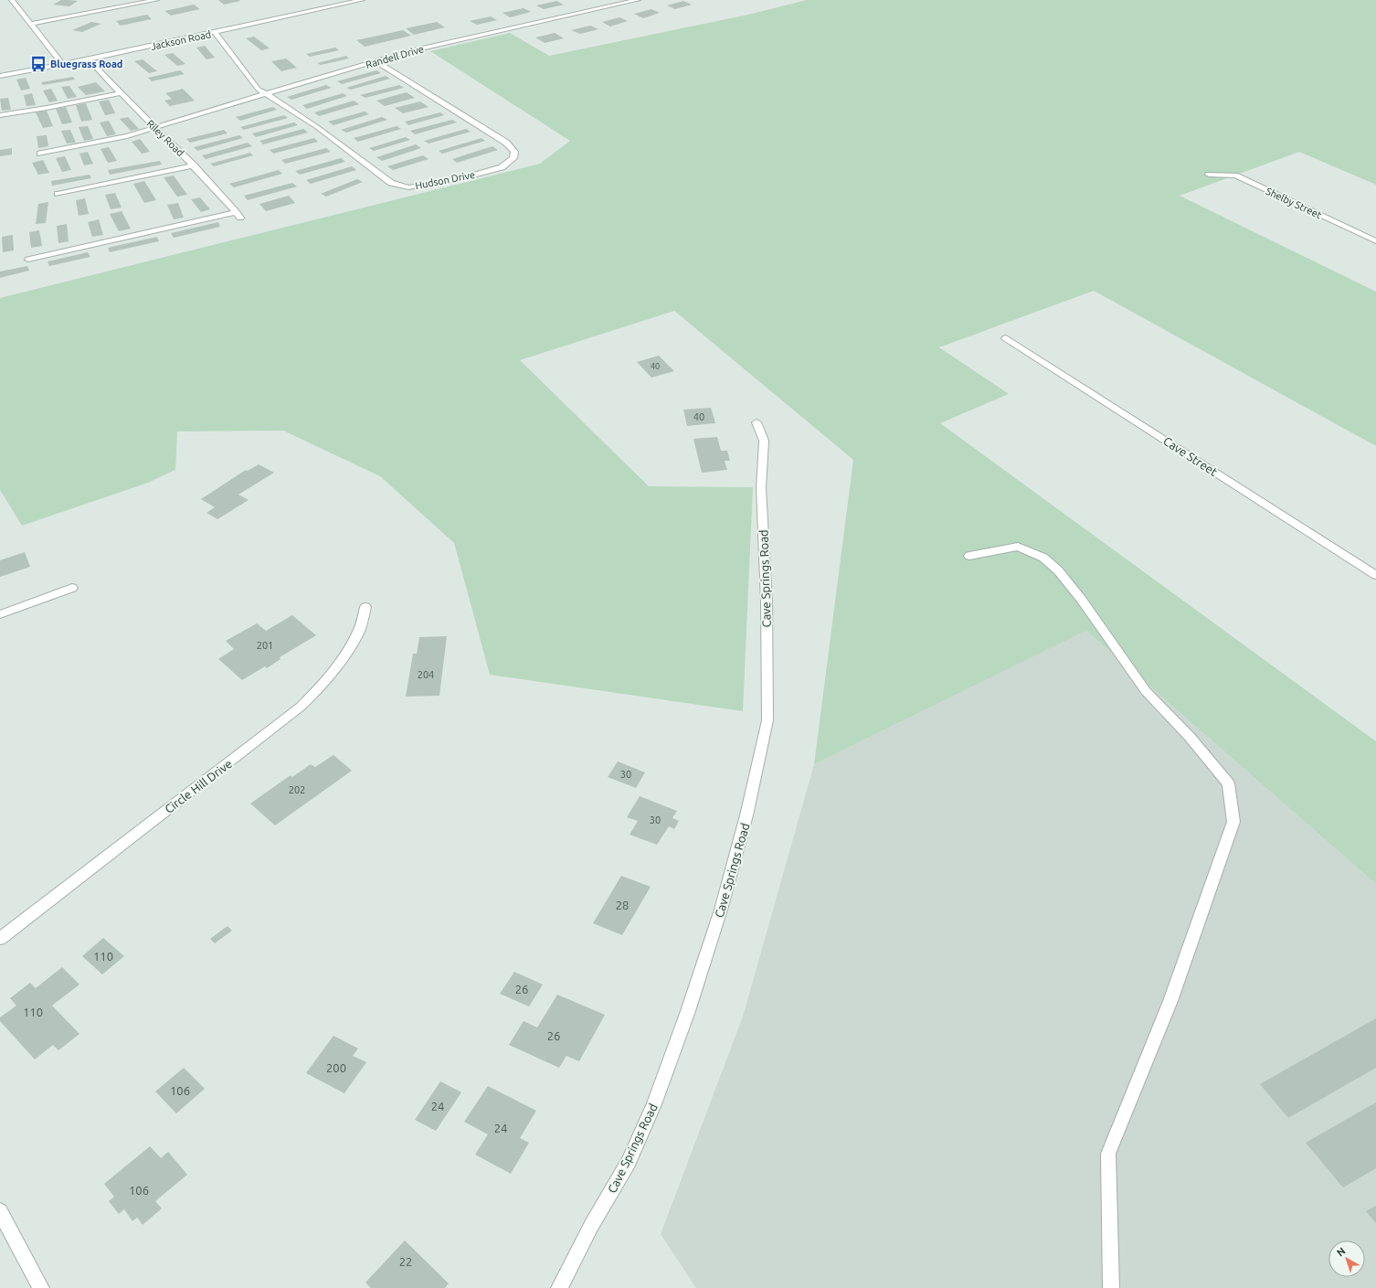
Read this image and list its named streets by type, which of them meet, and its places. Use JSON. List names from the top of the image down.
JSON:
{
  "streets": {
    "street": [
      "Jackson Road",
      "Randell Drive",
      "Riley Road",
      "Hudson Drive",
      "Shelby Street",
      "Cave Street",
      "Cave Springs Road",
      "Circle Hill Drive"
    ]
  },
  "crossings": [
    ["Jackson Road", "Riley Road"],
    ["Jackson Road", "Hudson Drive"],
    ["Randell Drive", "Riley Road"],
    ["Randell Drive", "Hudson Drive"]
  ],
  "places": {
    "bus stop": ["Bluegrass Road"]
  },
  "house_numbers": [
    "40",
    "40",
    "201",
    "204",
    "30",
    "202",
    "30",
    "28",
    "110",
    "26",
    "110",
    "26",
    "200",
    "106",
    "24",
    "24",
    "106",
    "22"
  ],
  "north": "top left"
}
